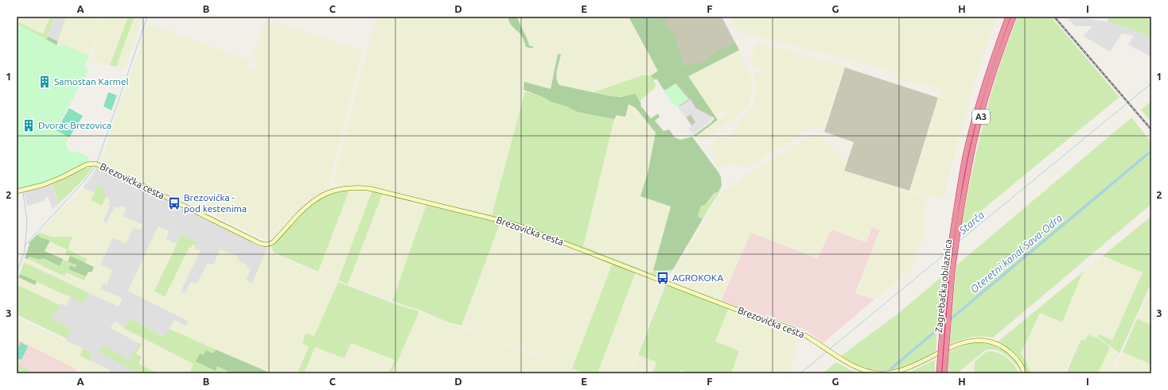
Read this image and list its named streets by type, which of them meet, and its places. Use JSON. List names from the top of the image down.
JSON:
{
  "streets": {
    "highway": ["A3", "Zagrebačka obilaznica"],
    "main road": ["Brezovička cesta"]
  },
  "water": ["Starča", "Oteretni kanal Sava-Odra"],
  "places": {
    "building": ["Samostan Karmel", "Dvorac Brezovica"],
    "bus stop": ["Brezovička - pod kestenima", "AGROKOKA"]
  },
  "grid": {
    "columns": [
      "A",
      "B",
      "C",
      "D",
      "E",
      "F",
      "G",
      "H",
      "I"
    ],
    "rows": ["1", "2", "3"]
  }
}
